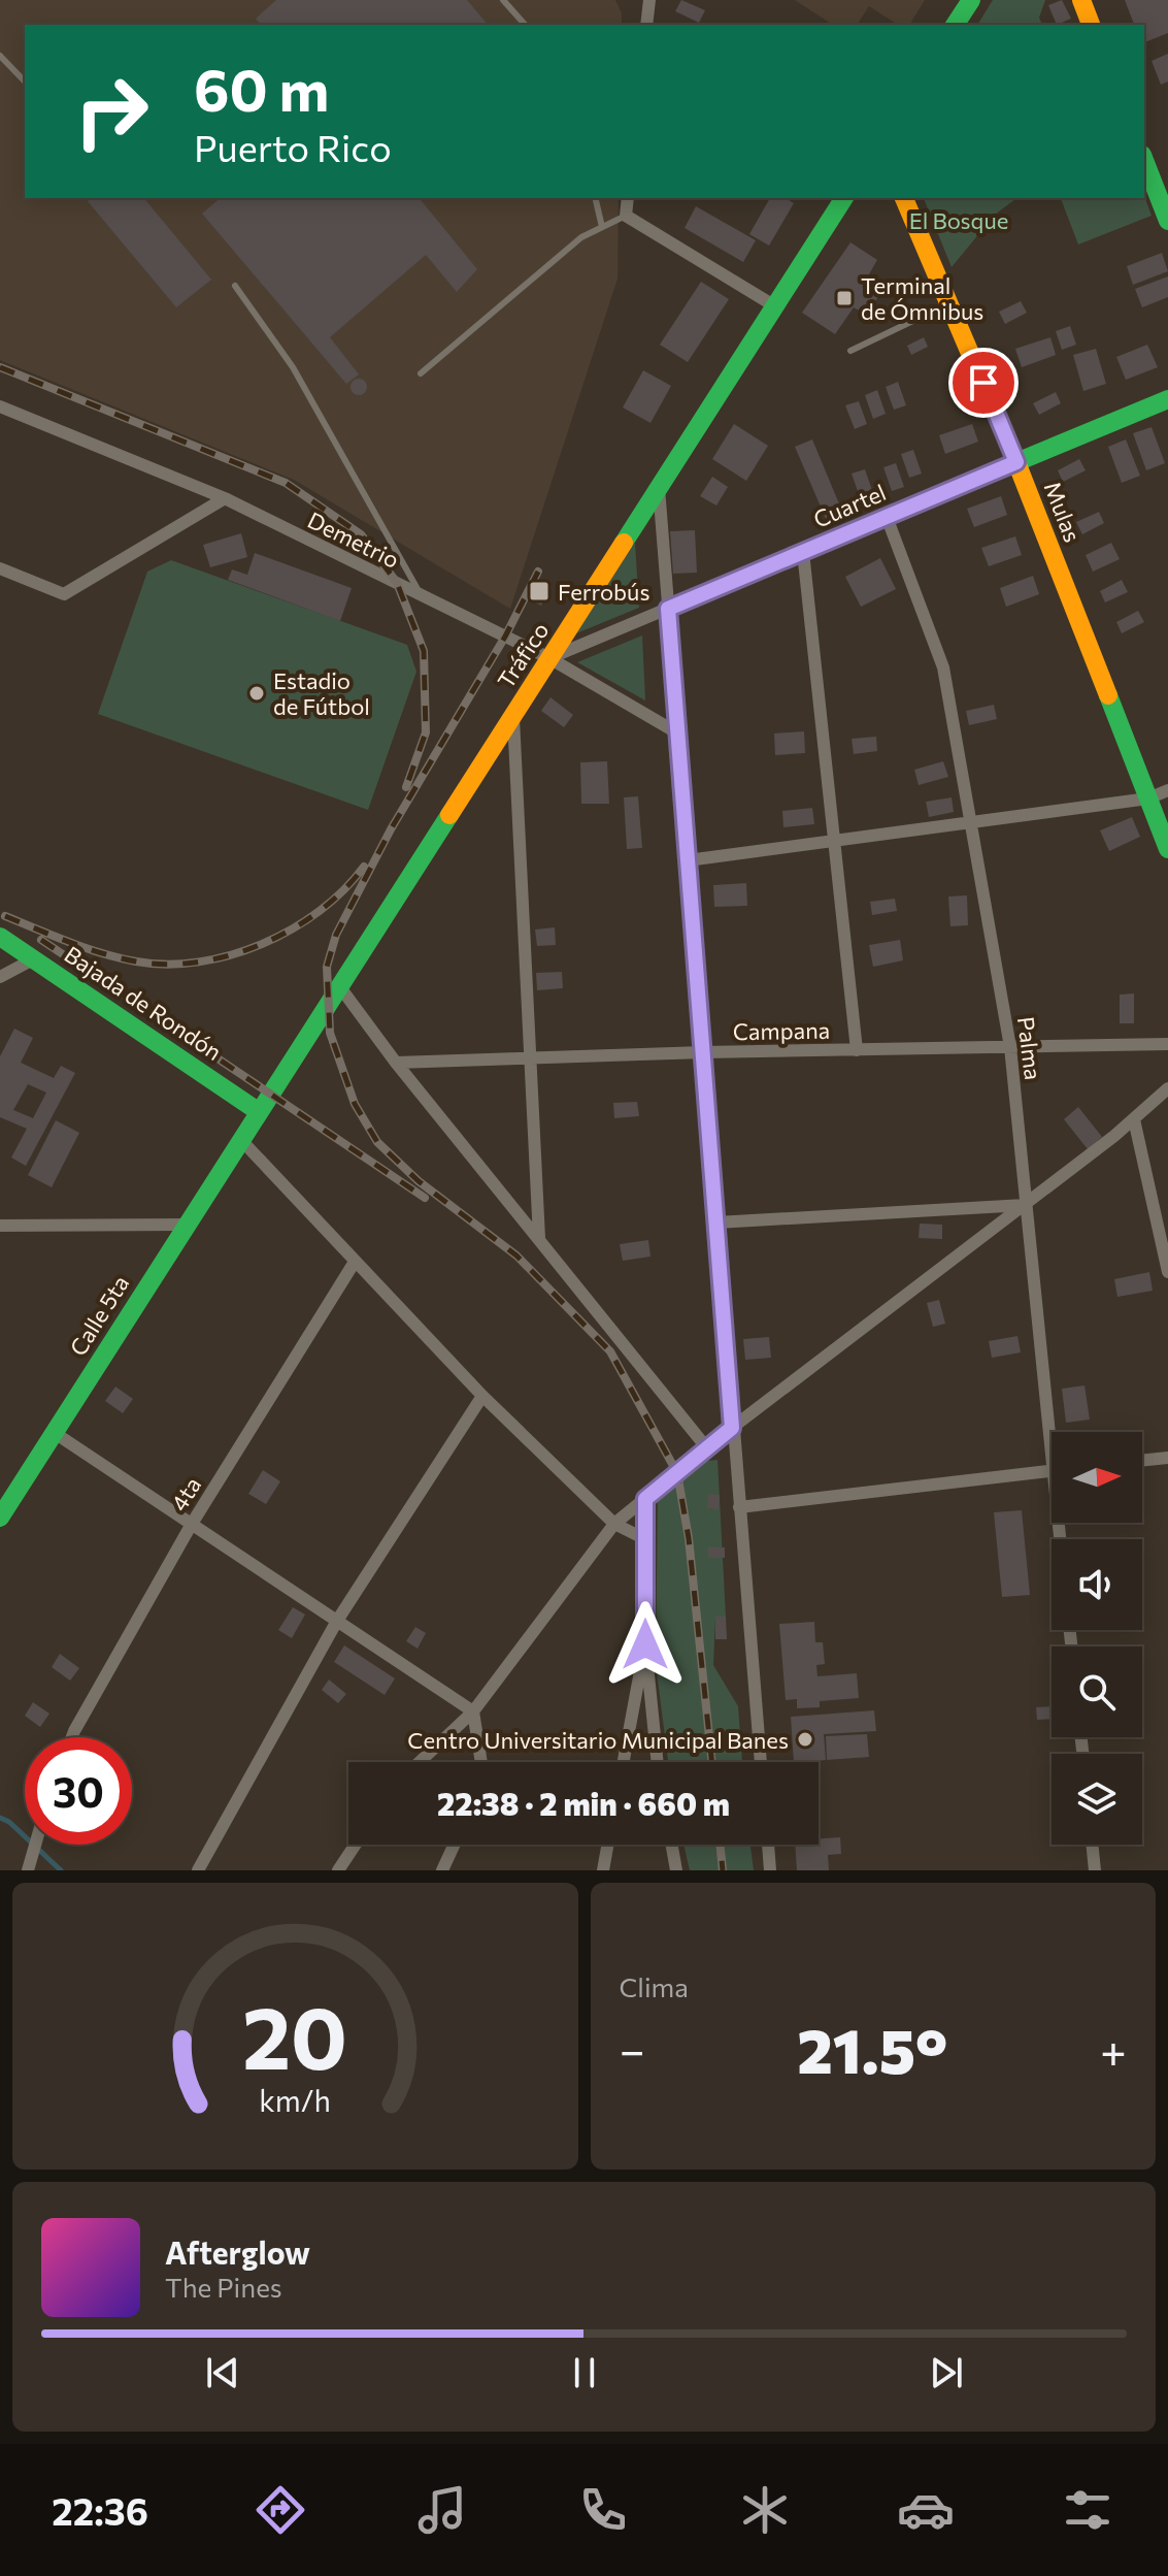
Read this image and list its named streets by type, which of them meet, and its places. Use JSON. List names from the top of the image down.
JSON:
{
  "streets": {
    "street": [
      "Cuartel",
      "Mulas",
      "Demetrio",
      "Tráfico",
      "Bajada de Rondón",
      "Campana",
      "Palma",
      "Calle 5ta",
      "4ta"
    ]
  },
  "crossings": [
    ["Cuartel", "Mulas"],
    ["Cuartel", "Demetrio"],
    ["Cuartel", "Tráfico"],
    ["Cuartel", "Palma"],
    ["Demetrio", "Tráfico"],
    ["Tráfico", "Bajada de Rondón"],
    ["Tráfico", "Calle 5ta"],
    ["Campana", "Palma"]
  ],
  "parks": ["El Bosque"],
  "places": {
    "transit": ["Terminal de Ómnibus", "Ferrobús"],
    "other": ["Estadio de Fútbol", "Centro Universitario Municipal Banes"]
  },
  "north": "right",
  "page": {
    "turn": ["60 m", "Puerto Rico"],
    "limit": "30",
    "trip": "22:38 · 2 min · 660 m",
    "tile": "Clima",
    "heat": ["−", "21.5°", "+"],
    "song": ["Afterglow", "The Pines"],
    "tabs": "22:36",
    "gauge": ["20", "km/h"]
  }
}
